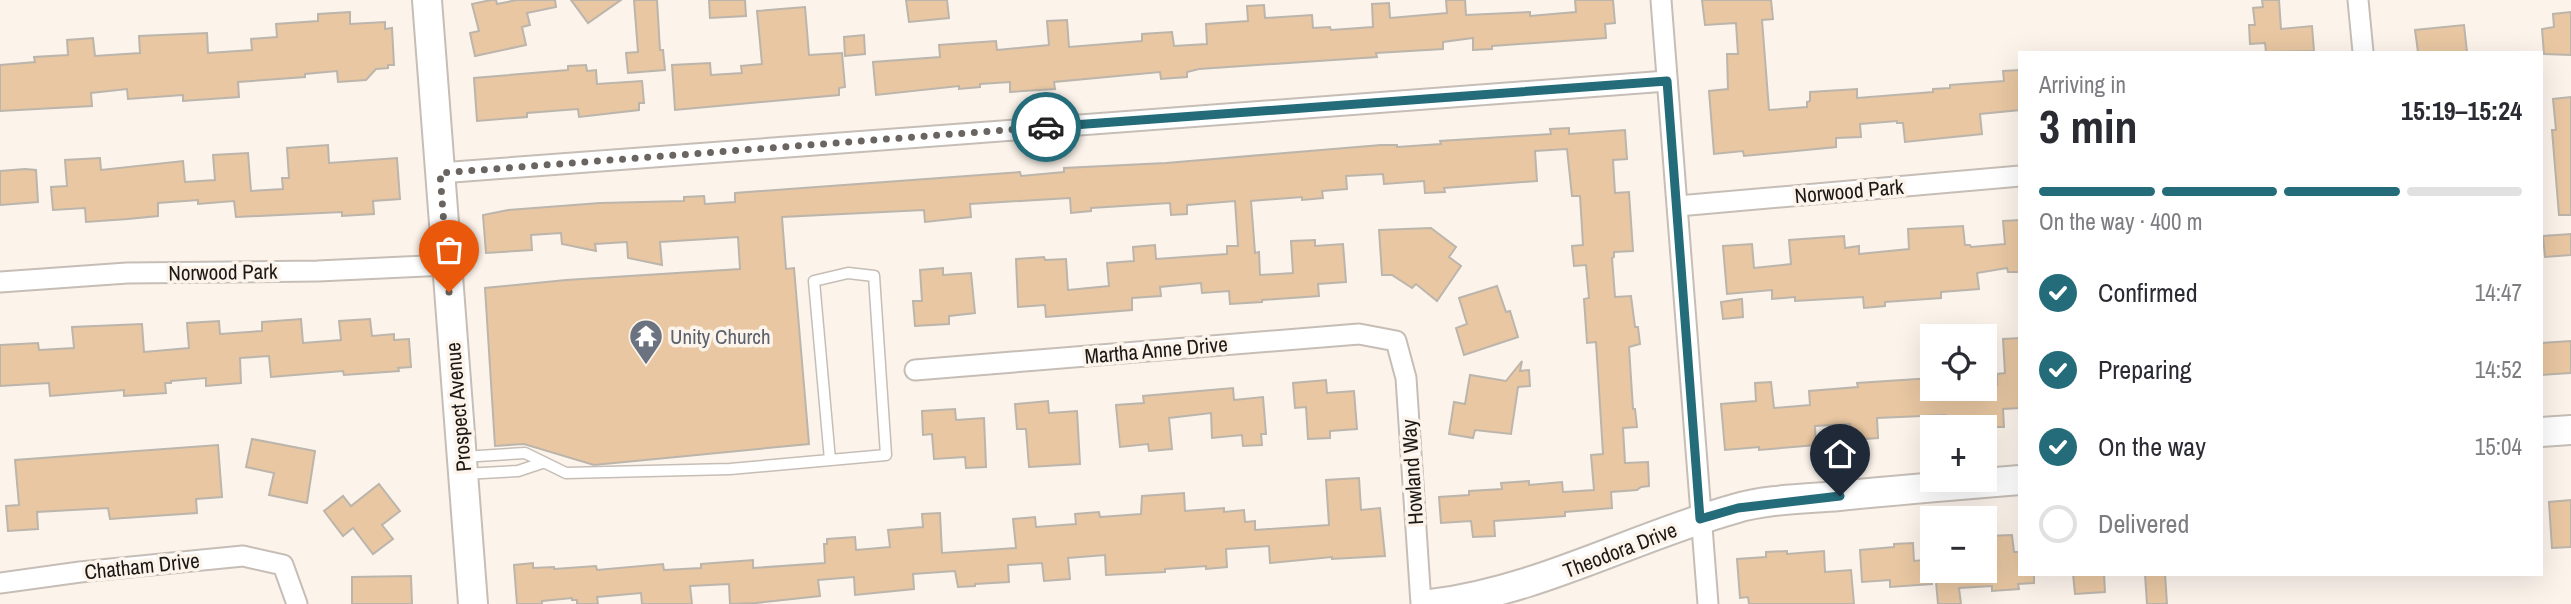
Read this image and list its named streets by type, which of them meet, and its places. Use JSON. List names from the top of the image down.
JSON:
{
  "streets": {
    "street": [
      "Norwood Park",
      "Martha Anne Drive",
      "Prospect Avenue",
      "Howland Way",
      "Theodora Drive",
      "Chatham Drive"
    ]
  },
  "crossings": [
    ["Norwood Park", "Prospect Avenue"],
    ["Martha Anne Drive", "Howland Way"]
  ],
  "places": {
    "temple": ["Unity Church"]
  },
  "page": {
    "heading": ["3 min", "Arriving in", "15:19–15:24"],
    "bar": "On the way · 400 m",
    "list": [
      ["Confirmed", "14:47"],
      ["Preparing", "14:52"],
      ["On the way", "15:04"],
      "Delivered"
    ],
    "map_buttons": ["+", "−"]
  }
}
